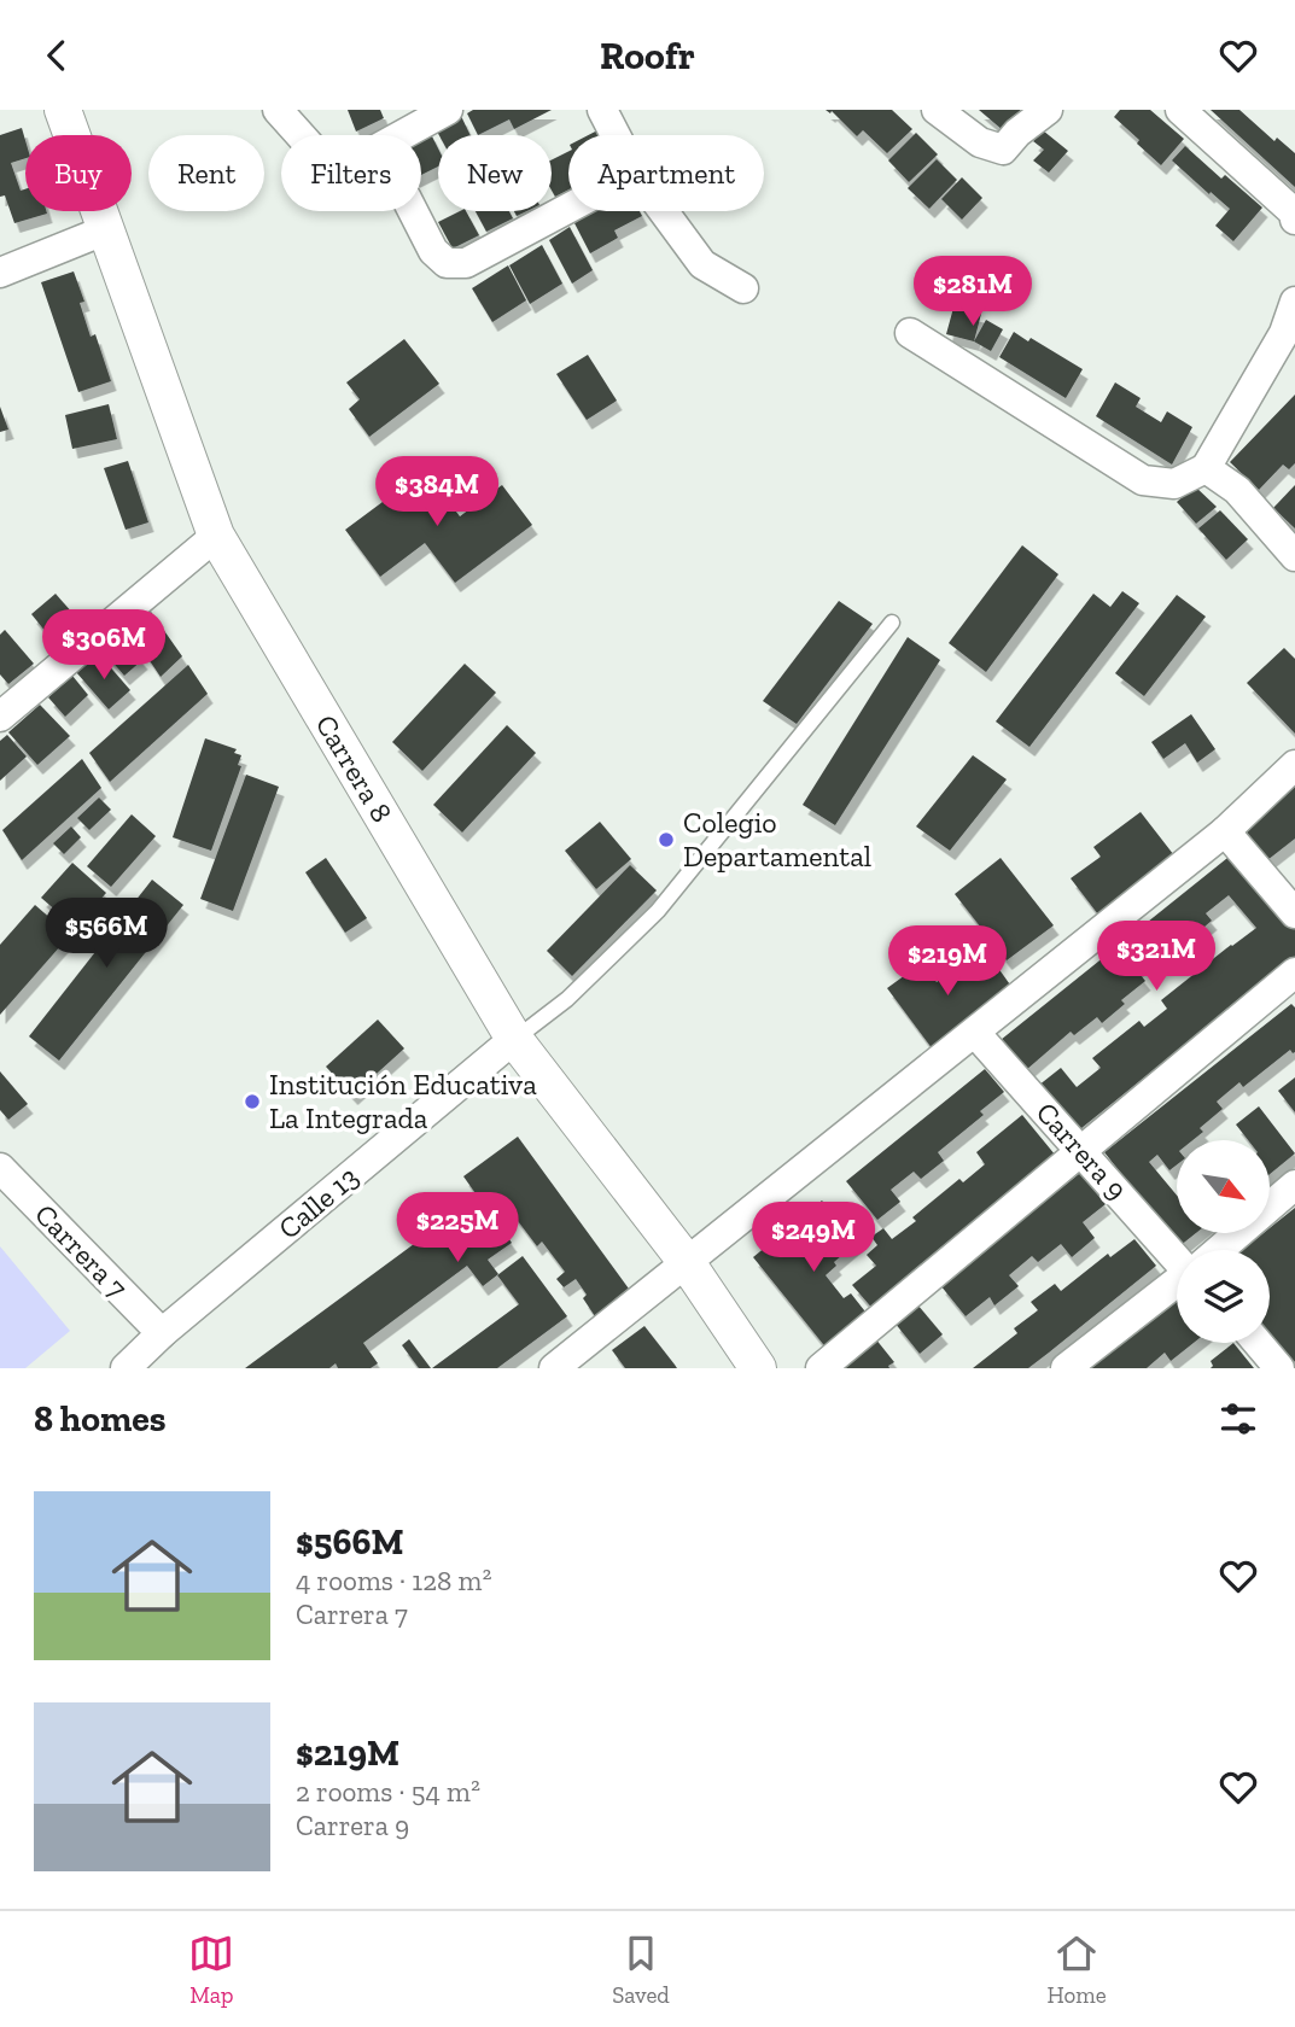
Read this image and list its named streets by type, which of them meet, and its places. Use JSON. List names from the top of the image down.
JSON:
{
  "streets": {
    "street": [
      "Carrera 8",
      "Carrera 9",
      "Calle 13",
      "Carrera 7"
    ]
  },
  "crossings": [
    ["Carrera 8", "Calle 13"],
    ["Calle 13", "Carrera 7"]
  ],
  "places": ["Colegio Departamental", "Institución Educativa La Integrada"],
  "north": "bottom right",
  "page": {
    "header": "Roofr",
    "chip": [
      "Buy",
      "Rent",
      "Filters",
      "New",
      "Apartment"
    ],
    "price": [
      "$281M",
      "$384M",
      "$306M",
      "$566M",
      "$321M",
      "$219M",
      "$225M",
      "$249M"
    ],
    "heading": "8 homes",
    "list": [
      {
        "name": "$566M",
        "note": "4 rooms · 128 m² · Carrera 7"
      },
      {
        "name": "$219M",
        "note": "2 rooms · 54 m² · Carrera 9"
      }
    ],
    "tabs": ["Map", "Saved", "Home"]
  }
}
